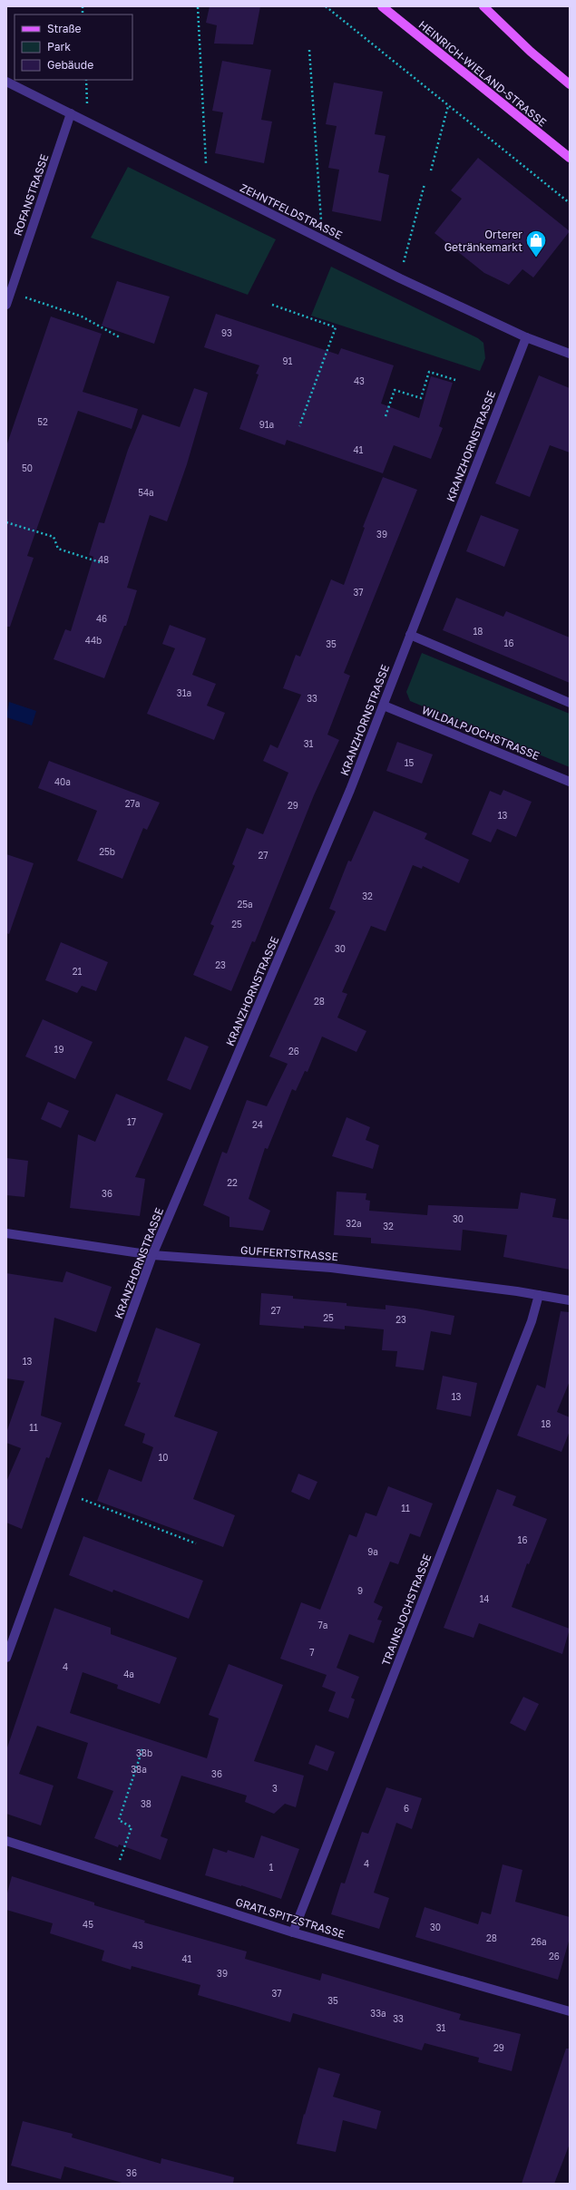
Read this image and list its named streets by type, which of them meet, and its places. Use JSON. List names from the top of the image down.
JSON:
{
  "streets": {
    "main road": ["HEINRICH-WIELAND-STRASSE"],
    "street": [
      "ROFANSTRASSE",
      "ZEHNTFELDSTRASSE",
      "KRANZHORNSTRASSE",
      "WILDALPJOCHSTRASSE",
      "GUFFERTSTRASSE",
      "TRAINSJOCHSTRASSE",
      "GRATLSPITZSTRASSE"
    ]
  },
  "crossings": [
    ["ROFANSTRASSE", "ZEHNTFELDSTRASSE"],
    ["ZEHNTFELDSTRASSE", "KRANZHORNSTRASSE"],
    ["KRANZHORNSTRASSE", "WILDALPJOCHSTRASSE"],
    ["KRANZHORNSTRASSE", "GUFFERTSTRASSE"],
    ["GUFFERTSTRASSE", "TRAINSJOCHSTRASSE"],
    ["TRAINSJOCHSTRASSE", "GRATLSPITZSTRASSE"]
  ],
  "places": {
    "shop": ["Orterer Getränkemarkt"]
  },
  "house_numbers": [
    "93",
    "91",
    "43",
    "52",
    "91a",
    "41",
    "50",
    "54a",
    "39",
    "48",
    "37",
    "46",
    "18",
    "44b",
    "16",
    "35",
    "31a",
    "33",
    "31",
    "15",
    "40a",
    "27a",
    "29",
    "13",
    "25b",
    "27",
    "32",
    "25a",
    "25",
    "30",
    "23",
    "21",
    "28",
    "19",
    "26",
    "17",
    "24",
    "22",
    "36",
    "30",
    "32a",
    "32",
    "27",
    "25",
    "23",
    "13",
    "13",
    "18",
    "11",
    "10",
    "11",
    "16",
    "9a",
    "9",
    "14",
    "7a",
    "7",
    "4",
    "4a",
    "38b",
    "38a",
    "36",
    "3",
    "38",
    "6",
    "4",
    "1",
    "45",
    "30",
    "28",
    "26a",
    "43",
    "26",
    "41",
    "39",
    "37",
    "35",
    "33a",
    "33",
    "31",
    "29",
    "36"
  ],
  "legend": ["Straße", "Park", "Gebäude"]
}
